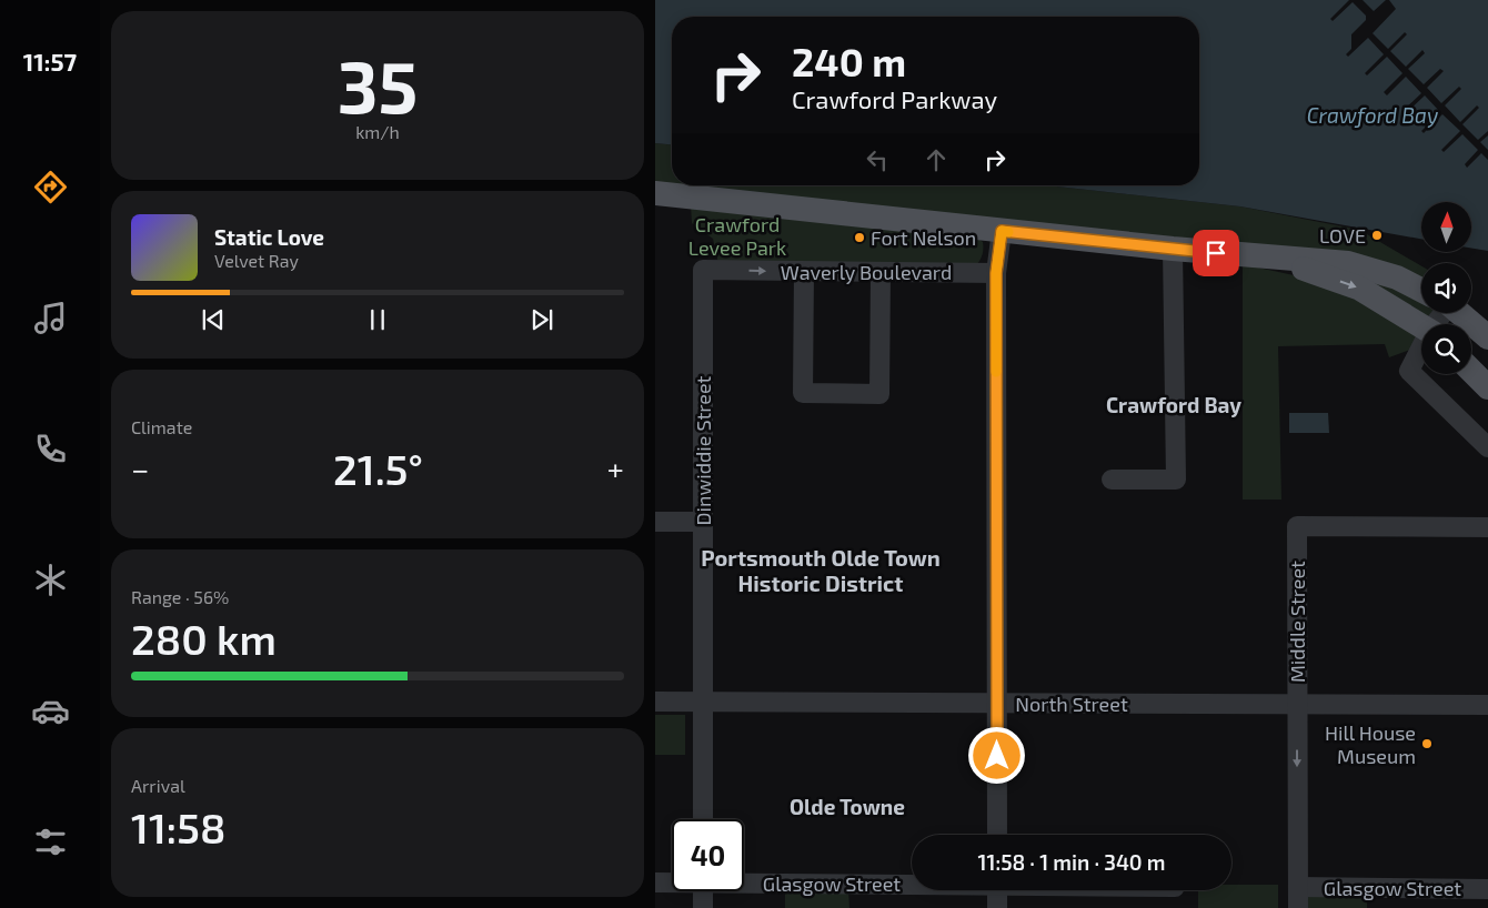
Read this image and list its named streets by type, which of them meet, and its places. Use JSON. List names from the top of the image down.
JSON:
{
  "streets": {
    "street": [
      "Waverly Boulevard",
      "Dinwiddie Street",
      "Middle Street",
      "North Street",
      "Glasgow Street"
    ]
  },
  "crossings": [
    ["Waverly Boulevard", "Dinwiddie Street"],
    ["Dinwiddie Street", "North Street"],
    ["Middle Street", "North Street"],
    ["Middle Street", "Glasgow Street"]
  ],
  "districts": ["Crawford Bay", "Portsmouth Olde Town Historic District", "Olde Towne"],
  "water": ["Crawford Bay"],
  "parks": ["Crawford Levee Park"],
  "places": ["LOVE", "Fort Nelson", "Hill House Museum"],
  "north": "top",
  "page": {
    "tabs": "11:57",
    "tile": [
      ["35", "km/h"],
      "Climate",
      ["Range · 56%", "280 km"],
      ["Arrival", "11:58"]
    ],
    "turn": ["240 m", "Crawford Parkway"],
    "song": ["Static Love", "Velvet Ray"],
    "heat": ["−", "21.5°", "+"],
    "limit": "40",
    "trip": "11:58 · 1 min · 340 m"
  }
}
